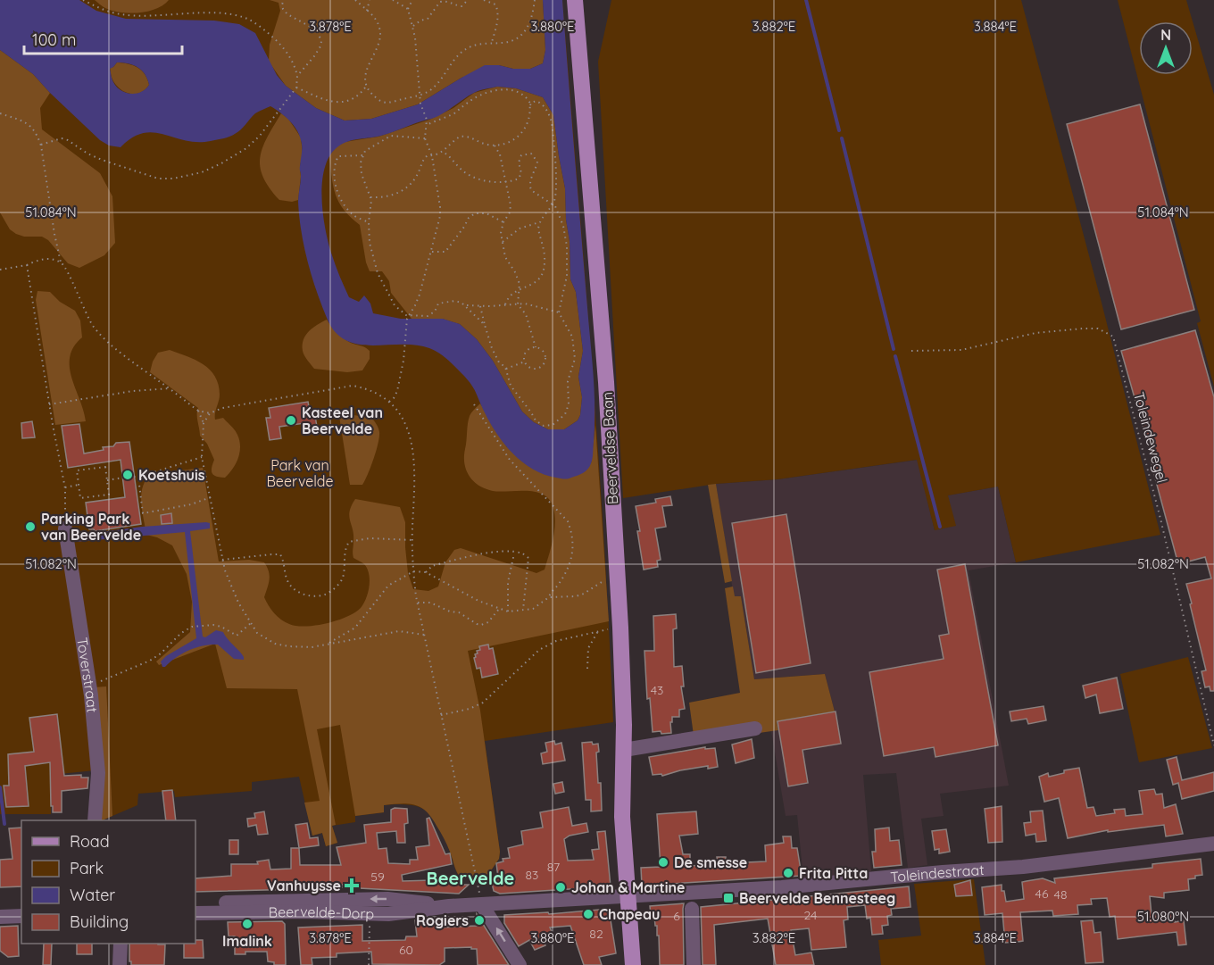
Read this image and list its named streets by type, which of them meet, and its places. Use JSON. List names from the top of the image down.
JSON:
{
  "streets": {
    "main road": ["Beerveldse Baan"],
    "street": ["Toverstraat", "Toleindestraat", "Beervelde-Dorp"],
    "path": ["Toleindewegel"]
  },
  "crossings": [
    ["Beerveldse Baan", "Toleindestraat"],
    ["Beerveldse Baan", "Beervelde-Dorp"],
    ["Toleindestraat", "Beervelde-Dorp"]
  ],
  "districts": ["Beervelde"],
  "parks": ["Park van Beervelde"],
  "places": {
    "other": [
      "Kasteel van Beervelde",
      "Koetshuis",
      "Parking Park van Beervelde",
      "De smesse",
      "Frita Pitta",
      "Johan & Martine",
      "Chapeau",
      "Rogiers",
      "Imalink"
    ],
    "health": ["Vanhuysse"],
    "transit": ["Beervelde Bennesteeg"]
  },
  "house_numbers": [
    "43",
    "87",
    "83",
    "59",
    "46",
    "48",
    "24",
    "6",
    "82",
    "60"
  ],
  "legend": [
    "Road",
    "Park",
    "Water",
    "Building"
  ],
  "scale_bar": "100 m",
  "north": "top",
  "coordinates": [
    "3.878°E",
    "3.880°E",
    "3.882°E",
    "3.884°E",
    "51.084°N",
    "51.082°N",
    "51.080°N"
  ]
}
